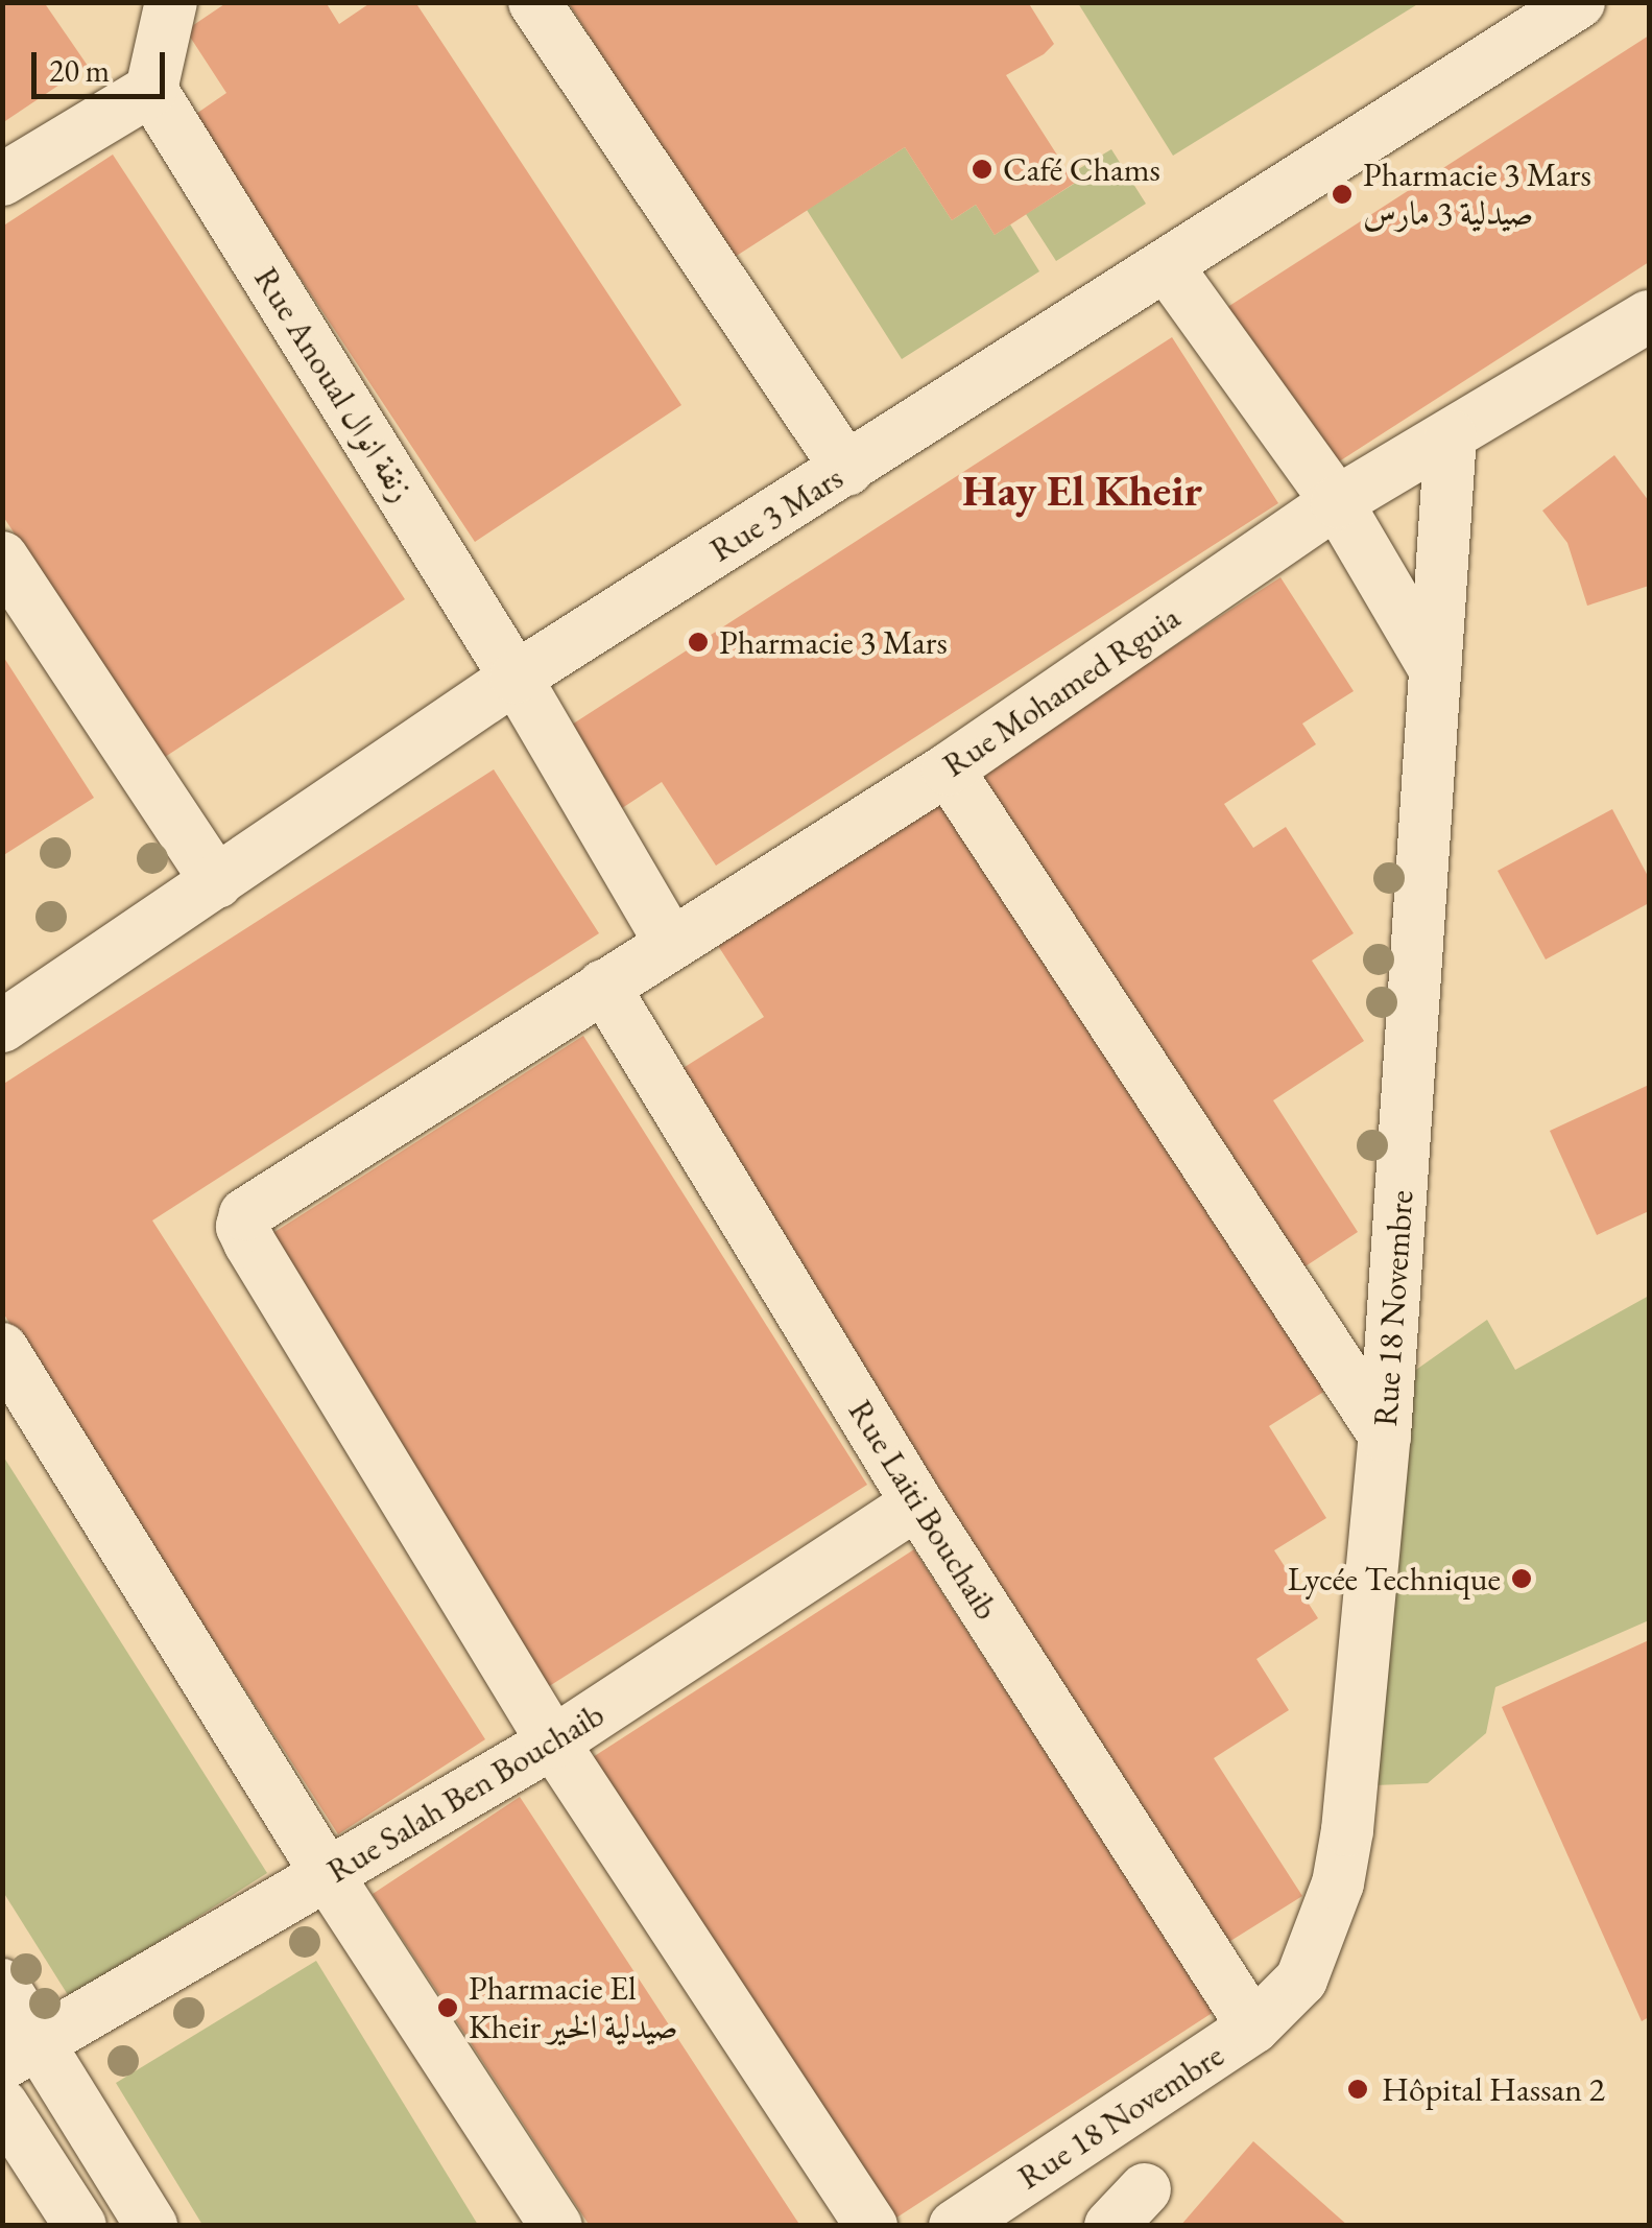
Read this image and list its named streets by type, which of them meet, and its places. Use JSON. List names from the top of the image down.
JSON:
{
  "streets": {
    "street": [
      "Rue Anoual زنقة انوال",
      "Rue 3 Mars",
      "Rue Mohamed Rguia",
      "Rue 18 Novembre",
      "Rue Laiti Bouchaib",
      "Rue Salah Ben Bouchaib"
    ]
  },
  "crossings": [
    ["Rue Anoual زنقة انوال", "Rue 3 Mars"],
    ["Rue Mohamed Rguia", "Rue 18 Novembre"],
    ["Rue Mohamed Rguia", "Rue Laiti Bouchaib"],
    ["Rue Mohamed Rguia", "Rue Salah Ben Bouchaib"],
    ["Rue 18 Novembre", "Rue Laiti Bouchaib"],
    ["Rue Laiti Bouchaib", "Rue Salah Ben Bouchaib"]
  ],
  "districts": ["Hay El Kheir"],
  "places": [
    "Café Chams",
    "Pharmacie 3 Mars صيدلية 3 مارس",
    "Pharmacie 3 Mars",
    "Lycée Technique",
    "Pharmacie El Kheir صيدلية الخير",
    "Hôpital Hassan 2"
  ],
  "scale_bar": "20 m"
}
